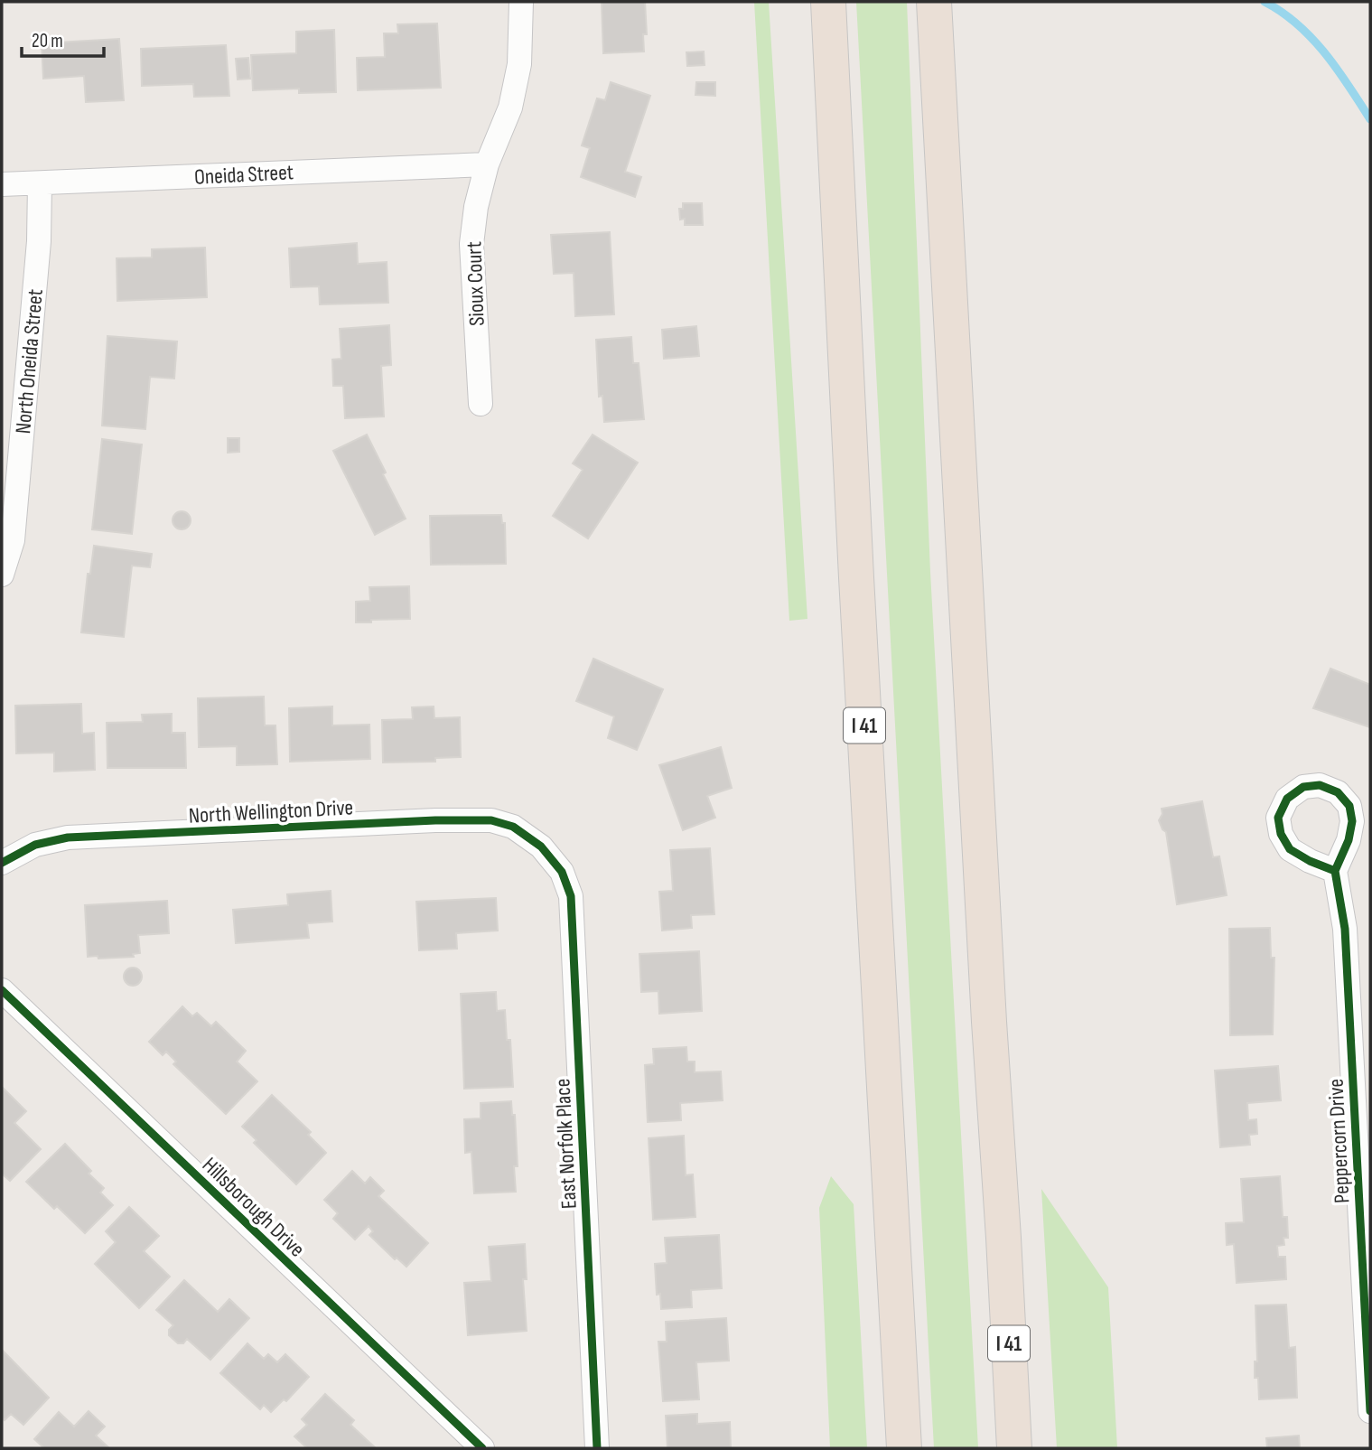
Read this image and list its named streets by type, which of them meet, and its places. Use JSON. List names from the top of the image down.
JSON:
{
  "streets": {
    "highway": ["I 41"],
    "street": [
      "Oneida Street",
      "Sioux Court",
      "North Oneida Street",
      "North Wellington Drive",
      "Peppercorn Drive",
      "East Norfolk Place",
      "Hillsborough Drive"
    ]
  },
  "crossings": [
    ["Oneida Street", "Sioux Court"],
    ["Oneida Street", "North Oneida Street"],
    ["North Wellington Drive", "East Norfolk Place"]
  ],
  "scale_bar": "20 m"
}
